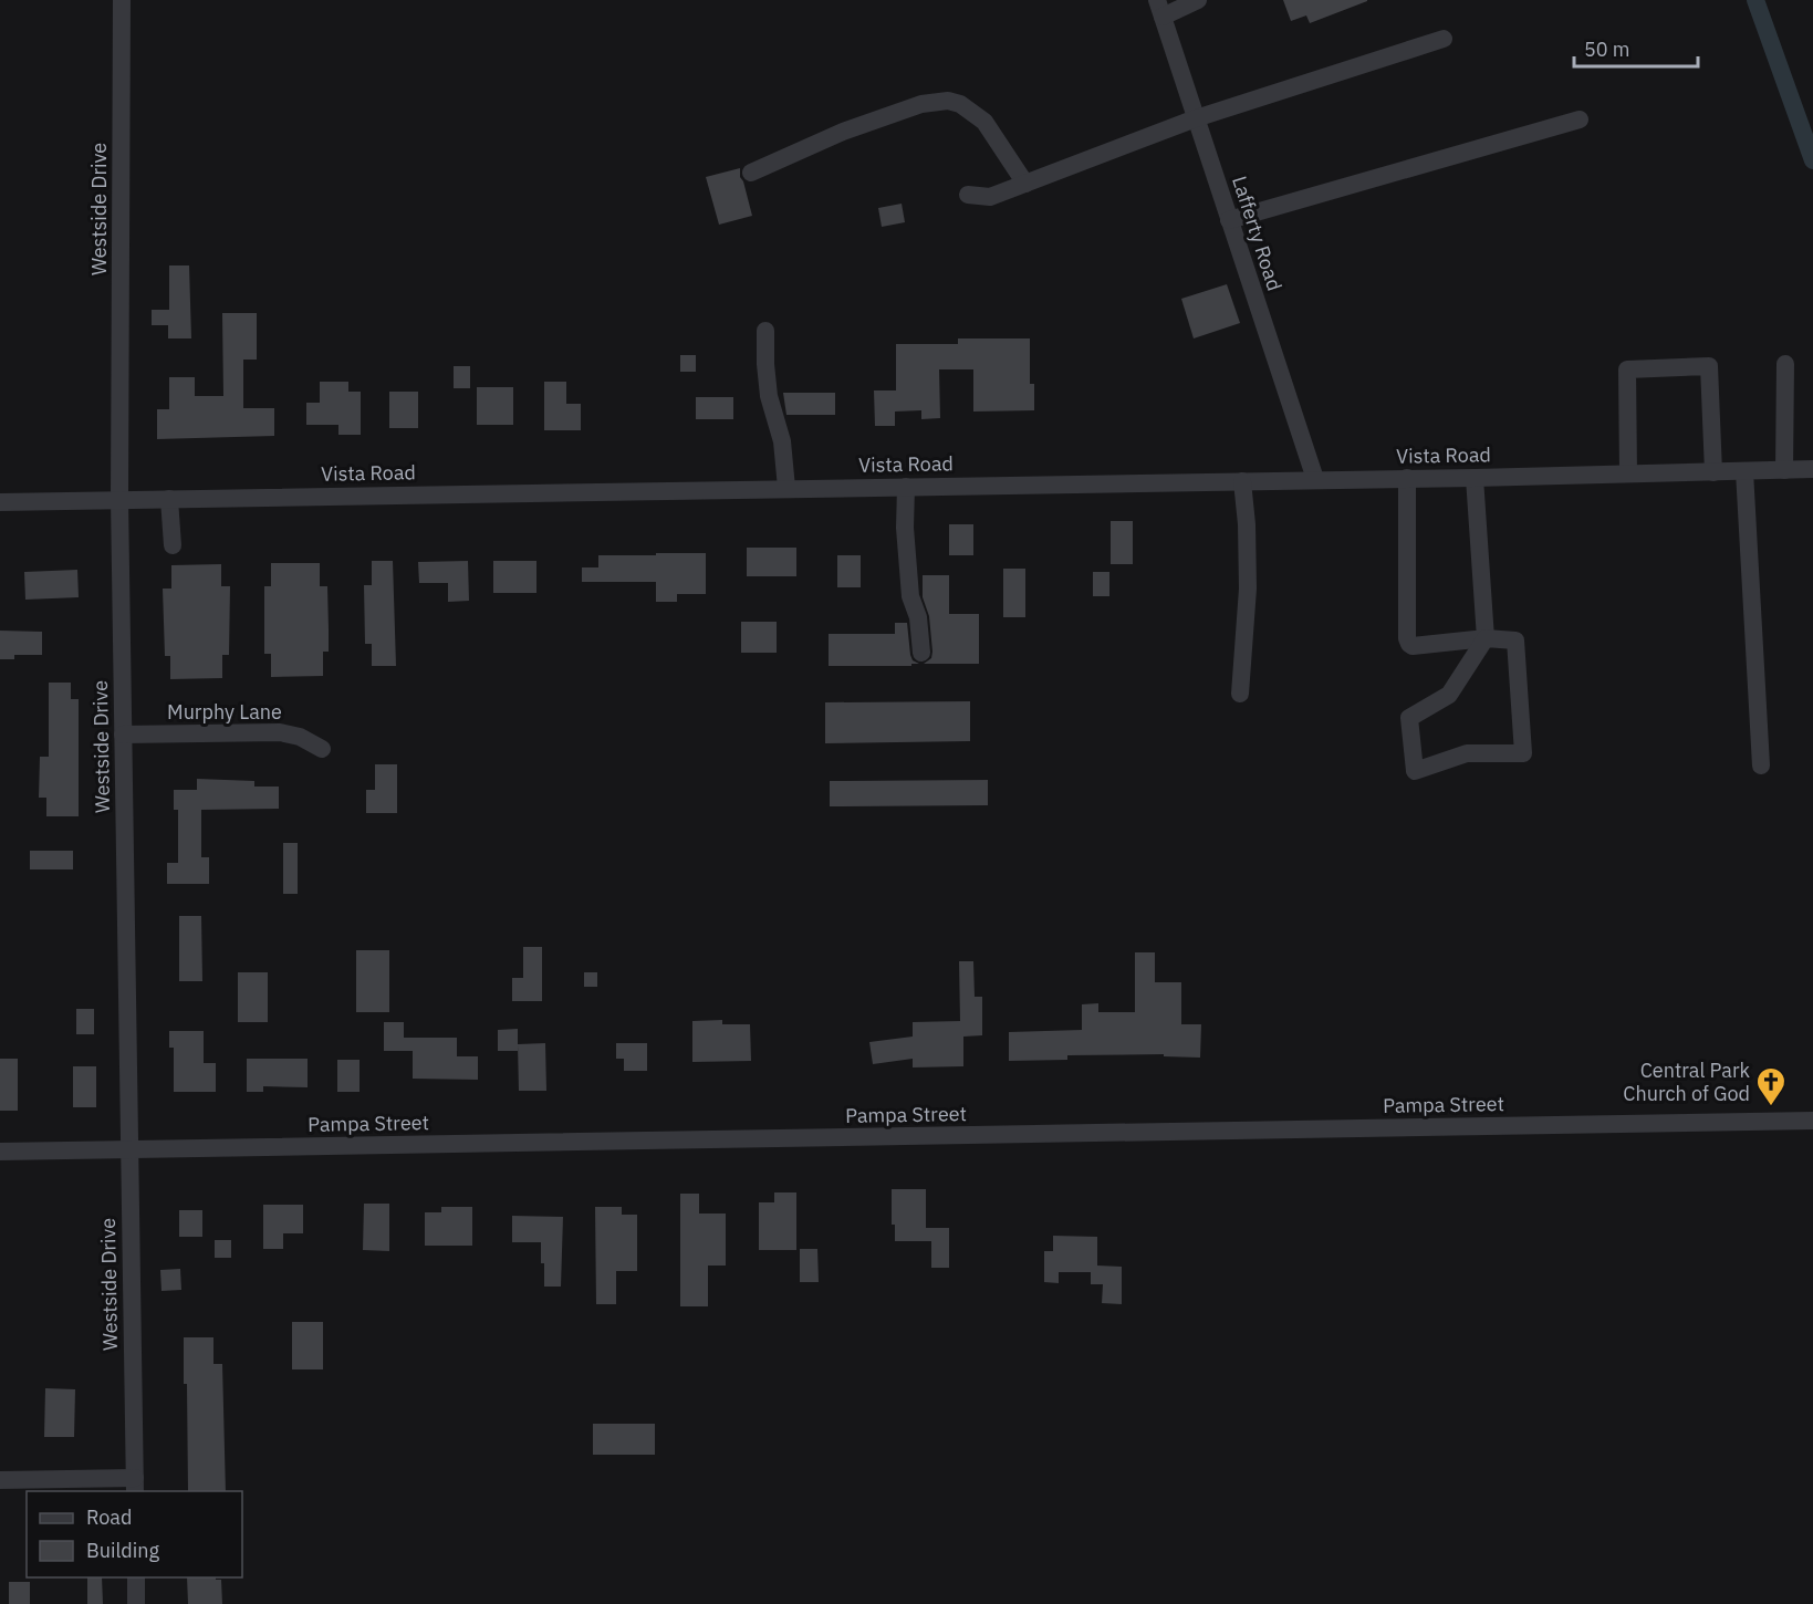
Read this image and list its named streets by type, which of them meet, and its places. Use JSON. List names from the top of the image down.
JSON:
{
  "streets": {
    "street": [
      "Westside Drive",
      "Lafferty Road",
      "Vista Road",
      "Murphy Lane",
      "Pampa Street"
    ]
  },
  "crossings": [
    ["Westside Drive", "Vista Road"],
    ["Westside Drive", "Murphy Lane"],
    ["Westside Drive", "Pampa Street"],
    ["Lafferty Road", "Vista Road"]
  ],
  "places": {
    "church": ["Central Park Church of God"]
  },
  "legend": ["Road", "Building"],
  "scale_bar": "50 m"
}
